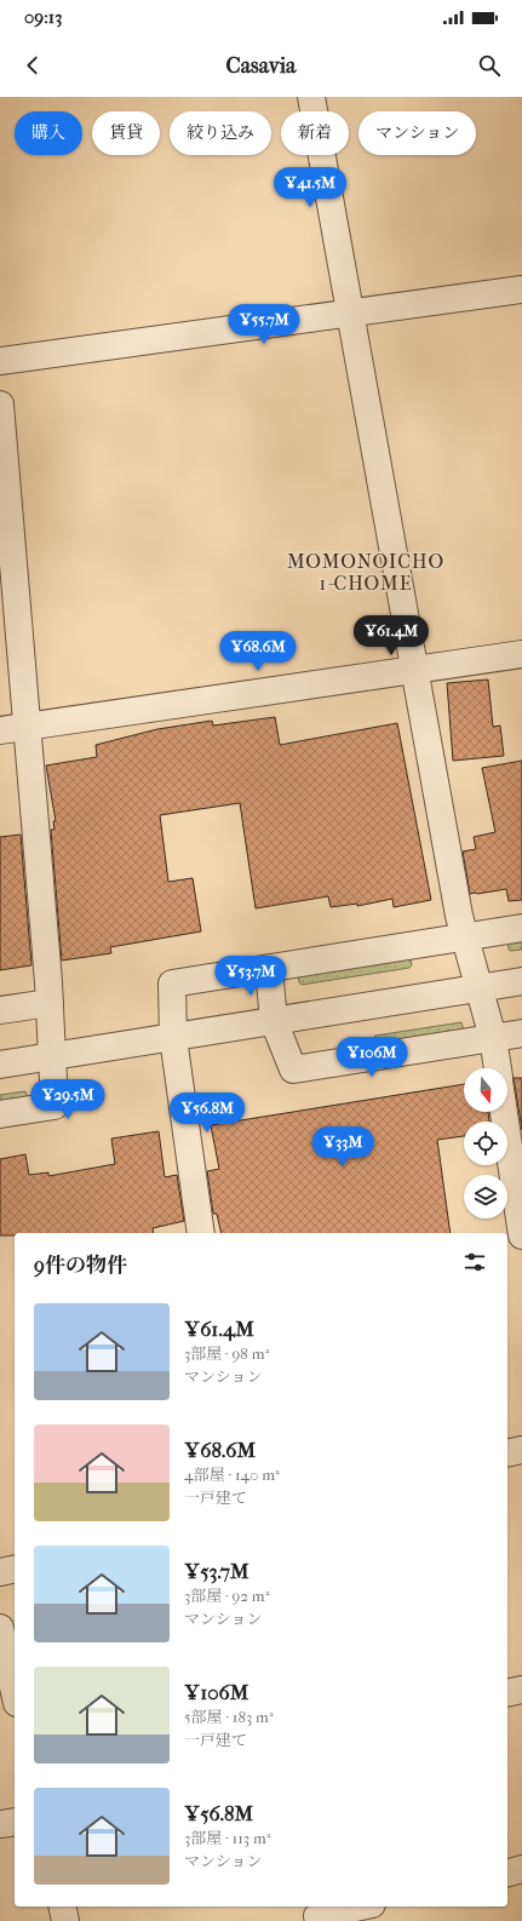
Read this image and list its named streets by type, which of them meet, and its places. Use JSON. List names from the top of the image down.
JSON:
{
  "districts": ["MOMONOICHO 1-CHOME"],
  "north": "bottom",
  "page": {
    "status": "09:13",
    "header": "Casavia",
    "chip": [
      "購入",
      "賃貸",
      "絞り込み",
      "新着",
      "マンション"
    ],
    "price": [
      "¥41.5M",
      "¥55.7M",
      "¥61.4M",
      "¥68.6M",
      "¥53.7M",
      "¥106M",
      "¥29.5M",
      "¥56.8M",
      "¥33M"
    ],
    "heading": "9件の物件",
    "list": [
      {
        "name": "¥61.4M",
        "note": "3部屋 · 98 m² · マンション"
      },
      {
        "name": "¥68.6M",
        "note": "4部屋 · 140 m² · 一戸建て"
      },
      {
        "name": "¥53.7M",
        "note": "3部屋 · 92 m² · マンション"
      },
      {
        "name": "¥106M",
        "note": "5部屋 · 183 m² · 一戸建て"
      },
      {
        "name": "¥56.8M",
        "note": "3部屋 · 113 m² · マンション"
      }
    ]
  }
}
